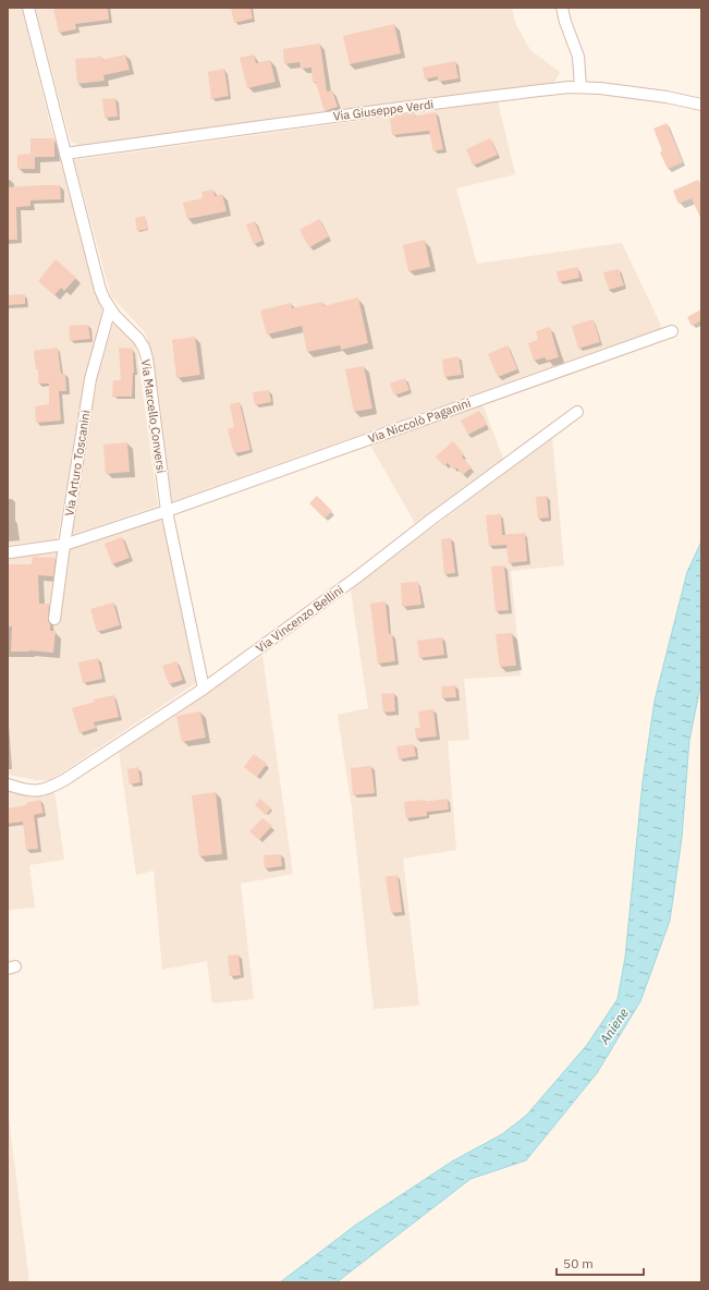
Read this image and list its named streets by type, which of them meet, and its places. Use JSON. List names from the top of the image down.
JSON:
{
  "streets": {
    "street": [
      "Via Giuseppe Verdi",
      "Via Marcello Conversi",
      "Via Niccolò Paganini",
      "Via Arturo Toscanini",
      "Via Vincenzo Bellini"
    ]
  },
  "crossings": [
    ["Via Giuseppe Verdi", "Via Marcello Conversi"],
    ["Via Marcello Conversi", "Via Niccolò Paganini"],
    ["Via Marcello Conversi", "Via Arturo Toscanini"],
    ["Via Marcello Conversi", "Via Vincenzo Bellini"],
    ["Via Niccolò Paganini", "Via Arturo Toscanini"]
  ],
  "water": ["Aniene"],
  "scale_bar": "50 m"
}
